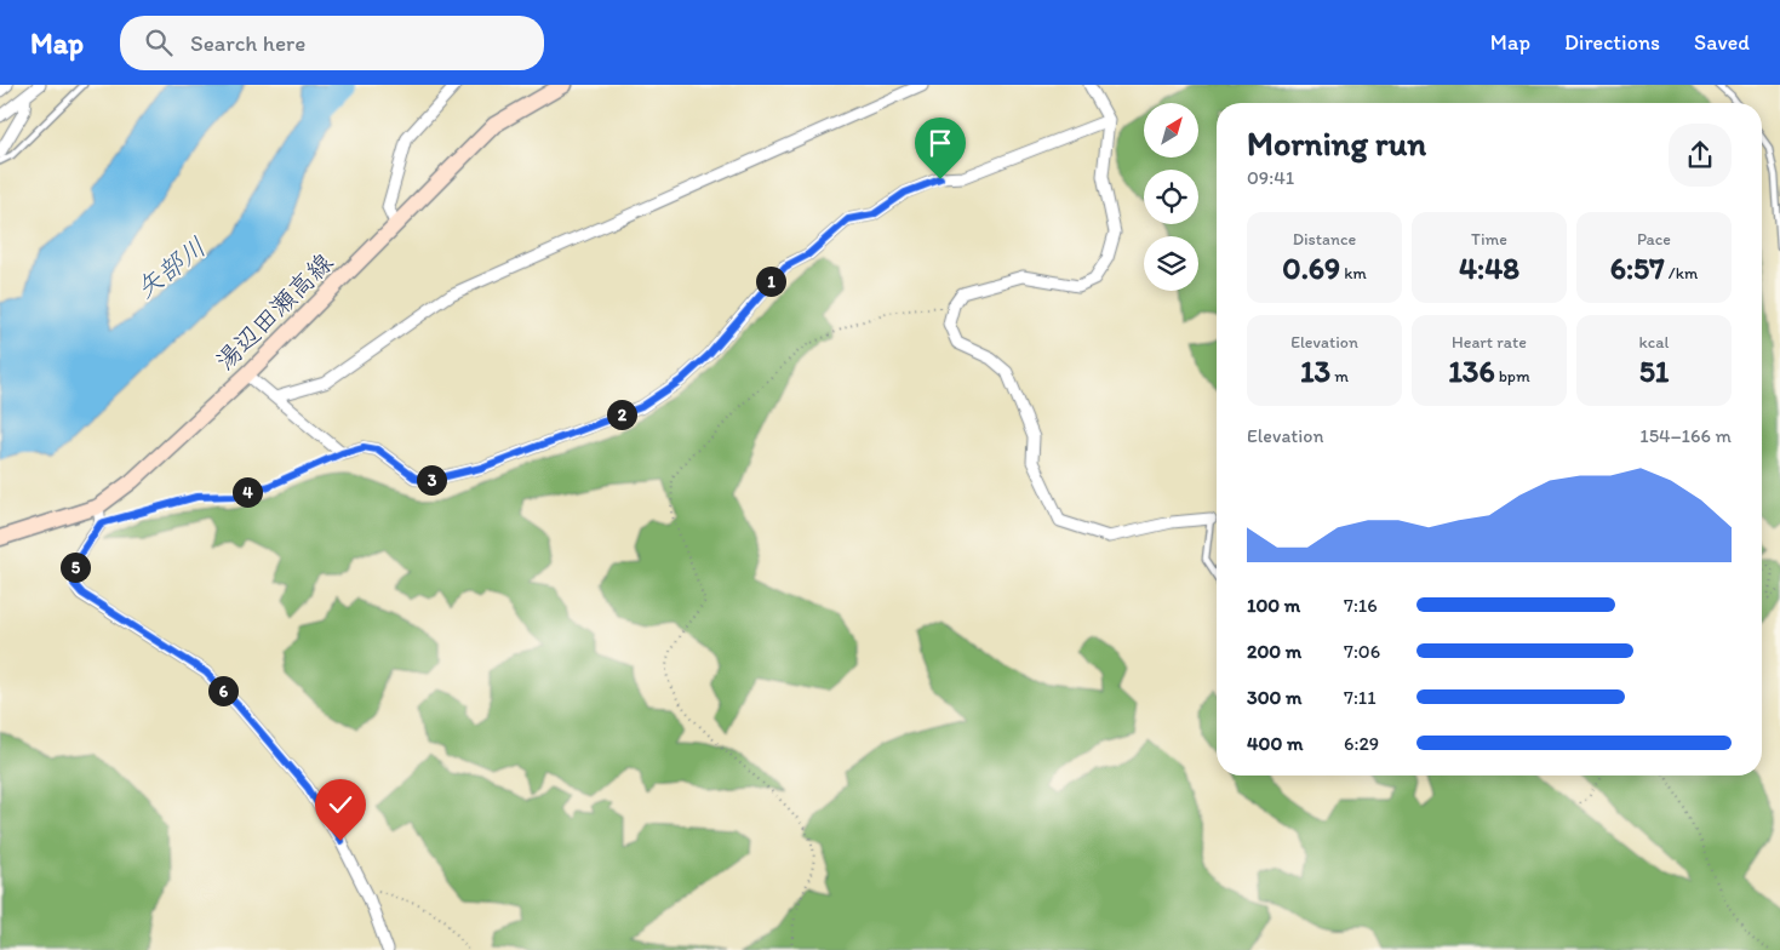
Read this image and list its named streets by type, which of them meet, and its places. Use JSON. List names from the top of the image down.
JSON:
{
  "streets": {
    "main road": ["湯辺田瀬高線"]
  },
  "water": ["矢部川"],
  "north": "top right",
  "page": {
    "header": "Map",
    "search": "Search here",
    "nav": ["Map", "Directions", "Saved"],
    "heading": ["Morning run", "09:41"],
    "stats": [
      ["Distance", "0.69 km"],
      ["Time", "4:48"],
      ["Pace", "6:57 /km"],
      ["Elevation", "13 m"],
      ["Heart rate", "136 bpm"],
      ["kcal", "51"]
    ],
    "pins": [
      "1",
      "2",
      "3",
      "4",
      "5",
      "6"
    ],
    "chart": ["Elevation", "154–166 m"],
    "list": [
      {
        "name": "100 m",
        "note": "7:16"
      },
      {
        "name": "200 m",
        "note": "7:06"
      },
      {
        "name": "300 m",
        "note": "7:11"
      },
      {
        "name": "400 m",
        "note": "6:29"
      }
    ]
  }
}
